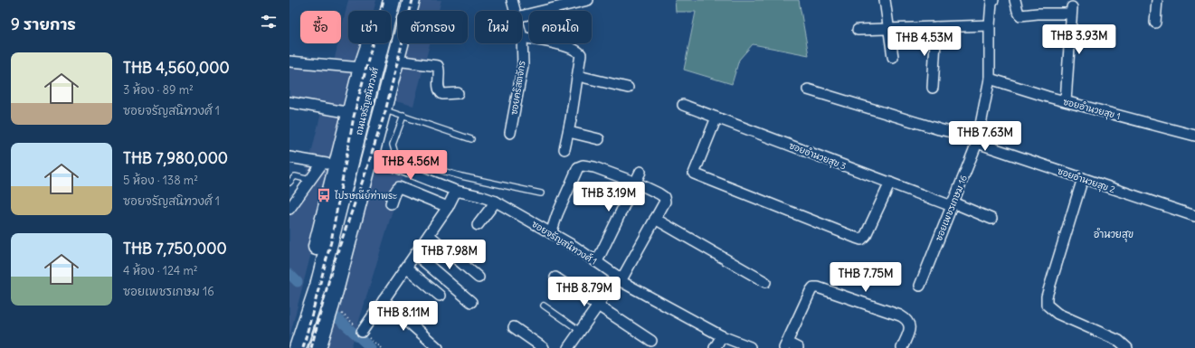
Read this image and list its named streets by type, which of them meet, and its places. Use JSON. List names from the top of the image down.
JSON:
{
  "streets": {
    "main road": ["ถนนจรัญสนิทวงศ์"],
    "street": [
      "ซอยคริสตจักร",
      "ซอยอำนวยสุข 1",
      "ซอยอำนวยสุข 3",
      "ซอยอำนวยสุข 2",
      "ซอยเพชรเกษม 16",
      "ซอยจรัญสนิทวงศ์ 1"
    ]
  },
  "crossings": [
    ["ถนนจรัญสนิทวงศ์", "ซอยจรัญสนิทวงศ์ 1"],
    ["ซอยอำนวยสุข 1", "ซอยเพชรเกษม 16"],
    ["ซอยอำนวยสุข 3", "ซอยเพชรเกษม 16"],
    ["ซอยอำนวยสุข 2", "ซอยเพชรเกษม 16"]
  ],
  "districts": ["อำนวยสุข"],
  "places": {
    "bus stop": ["ไปรษณีย์ท่าพระ"]
  },
  "page": {
    "heading": "9 รายการ",
    "chip": [
      "ซื้อ",
      "เช่า",
      "ตัวกรอง",
      "ใหม่",
      "คอนโด"
    ],
    "price": [
      "THB 3.93M",
      "THB 4.53M",
      "THB 7.63M",
      "THB 4.56M",
      "THB 3.19M",
      "THB 7.98M",
      "THB 7.75M",
      "THB 8.79M",
      "THB 8.11M"
    ],
    "list": [
      {
        "name": "THB 4,560,000",
        "note": "3 ห้อง · 89 m² · ซอยจรัญสนิทวงศ์ 1"
      },
      {
        "name": "THB 7,980,000",
        "note": "5 ห้อง · 138 m² · ซอยจรัญสนิทวงศ์ 1"
      },
      {
        "name": "THB 7,750,000",
        "note": "4 ห้อง · 124 m² · ซอยเพชรเกษม 16"
      }
    ]
  }
}
